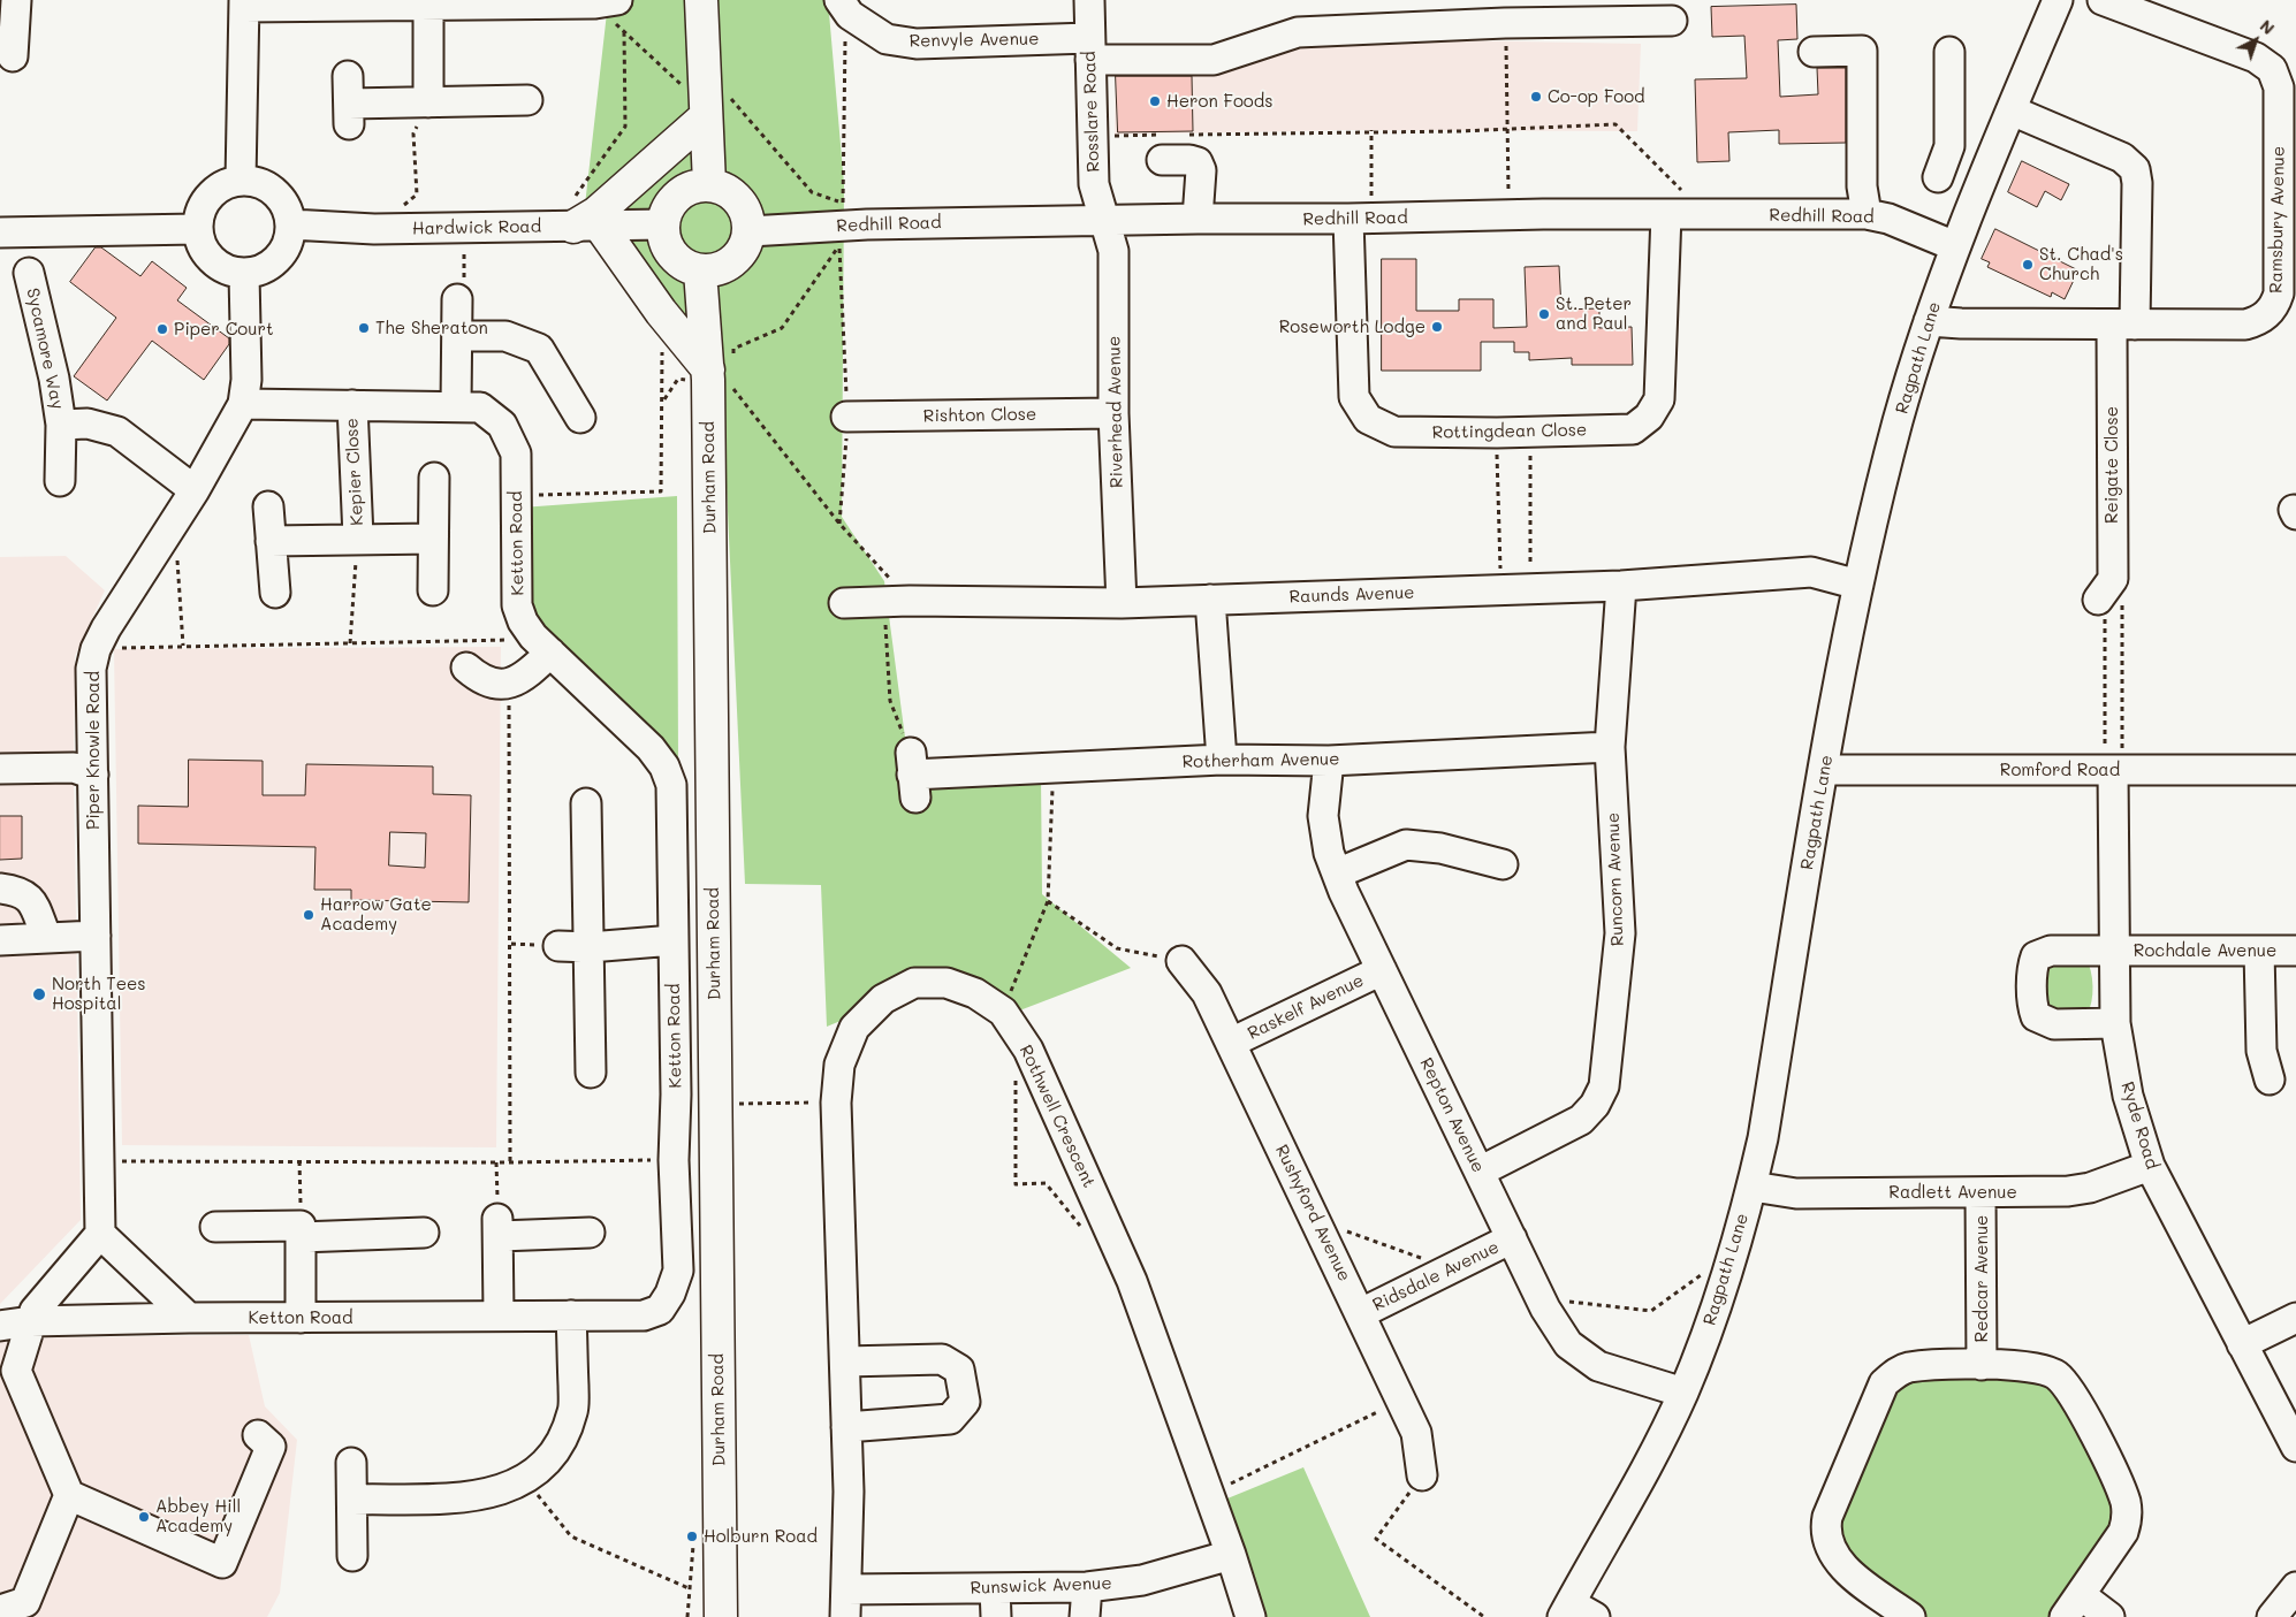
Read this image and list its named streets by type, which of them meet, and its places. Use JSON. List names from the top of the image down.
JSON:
{
  "streets": {
    "main road": ["Durham Road"],
    "street": [
      "Renvyle Avenue",
      "Rosslare Road",
      "Redhill Road",
      "Ramsbury Avenue",
      "Hardwick Road",
      "Sycamore Way",
      "Ragpath Lane",
      "Riverhead Avenue",
      "Rishton Close",
      "Rottingdean Close",
      "Reigate Close",
      "Kepier Close",
      "Ketton Road",
      "Raunds Avenue",
      "Piper Knowle Road",
      "Rotherham Avenue",
      "Romford Road",
      "Runcorn Avenue",
      "Rochdale Avenue",
      "Raskelf Avenue",
      "Repton Avenue",
      "Rothwell Crescent",
      "Ryde Road",
      "Radlett Avenue",
      "Rushyford Avenue",
      "Ridsdale Avenue",
      "Redcar Avenue",
      "Runswick Avenue"
    ]
  },
  "crossings": [
    ["Renvyle Avenue", "Rosslare Road"],
    ["Rosslare Road", "Redhill Road"],
    ["Rosslare Road", "Riverhead Avenue"],
    ["Redhill Road", "Hardwick Road"],
    ["Redhill Road", "Ragpath Lane"],
    ["Redhill Road", "Riverhead Avenue"],
    ["Redhill Road", "Rottingdean Close"],
    ["Redhill Road", "Durham Road"],
    ["Ramsbury Avenue", "Ragpath Lane"],
    ["Ramsbury Avenue", "Reigate Close"],
    ["Hardwick Road", "Durham Road"],
    ["Hardwick Road", "Piper Knowle Road"],
    ["Sycamore Way", "Piper Knowle Road"],
    ["Ragpath Lane", "Reigate Close"],
    ["Ragpath Lane", "Raunds Avenue"],
    ["Ragpath Lane", "Romford Road"],
    ["Ragpath Lane", "Repton Avenue"],
    ["Ragpath Lane", "Radlett Avenue"],
    ["Riverhead Avenue", "Rishton Close"],
    ["Riverhead Avenue", "Raunds Avenue"],
    ["Kepier Close", "Ketton Road"],
    ["Ketton Road", "Piper Knowle Road"],
    ["Raunds Avenue", "Runcorn Avenue"],
    ["Rotherham Avenue", "Runcorn Avenue"],
    ["Rotherham Avenue", "Repton Avenue"],
    ["Romford Road", "Ryde Road"],
    ["Runcorn Avenue", "Repton Avenue"],
    ["Rochdale Avenue", "Ryde Road"],
    ["Raskelf Avenue", "Repton Avenue"],
    ["Raskelf Avenue", "Rushyford Avenue"],
    ["Repton Avenue", "Ridsdale Avenue"],
    ["Rothwell Crescent", "Runswick Avenue"],
    ["Ryde Road", "Radlett Avenue"],
    ["Radlett Avenue", "Redcar Avenue"],
    ["Rushyford Avenue", "Ridsdale Avenue"]
  ],
  "places": [
    "Co-op Food",
    "Heron Foods",
    "St. Chad's Church",
    "St. Peter and Paul",
    "Roseworth Lodge",
    "The Sheraton",
    "Piper Court",
    "Harrow Gate Academy",
    "North Tees Hospital",
    "Abbey Hill Academy",
    "Holburn Road"
  ],
  "north": "top right"
}
